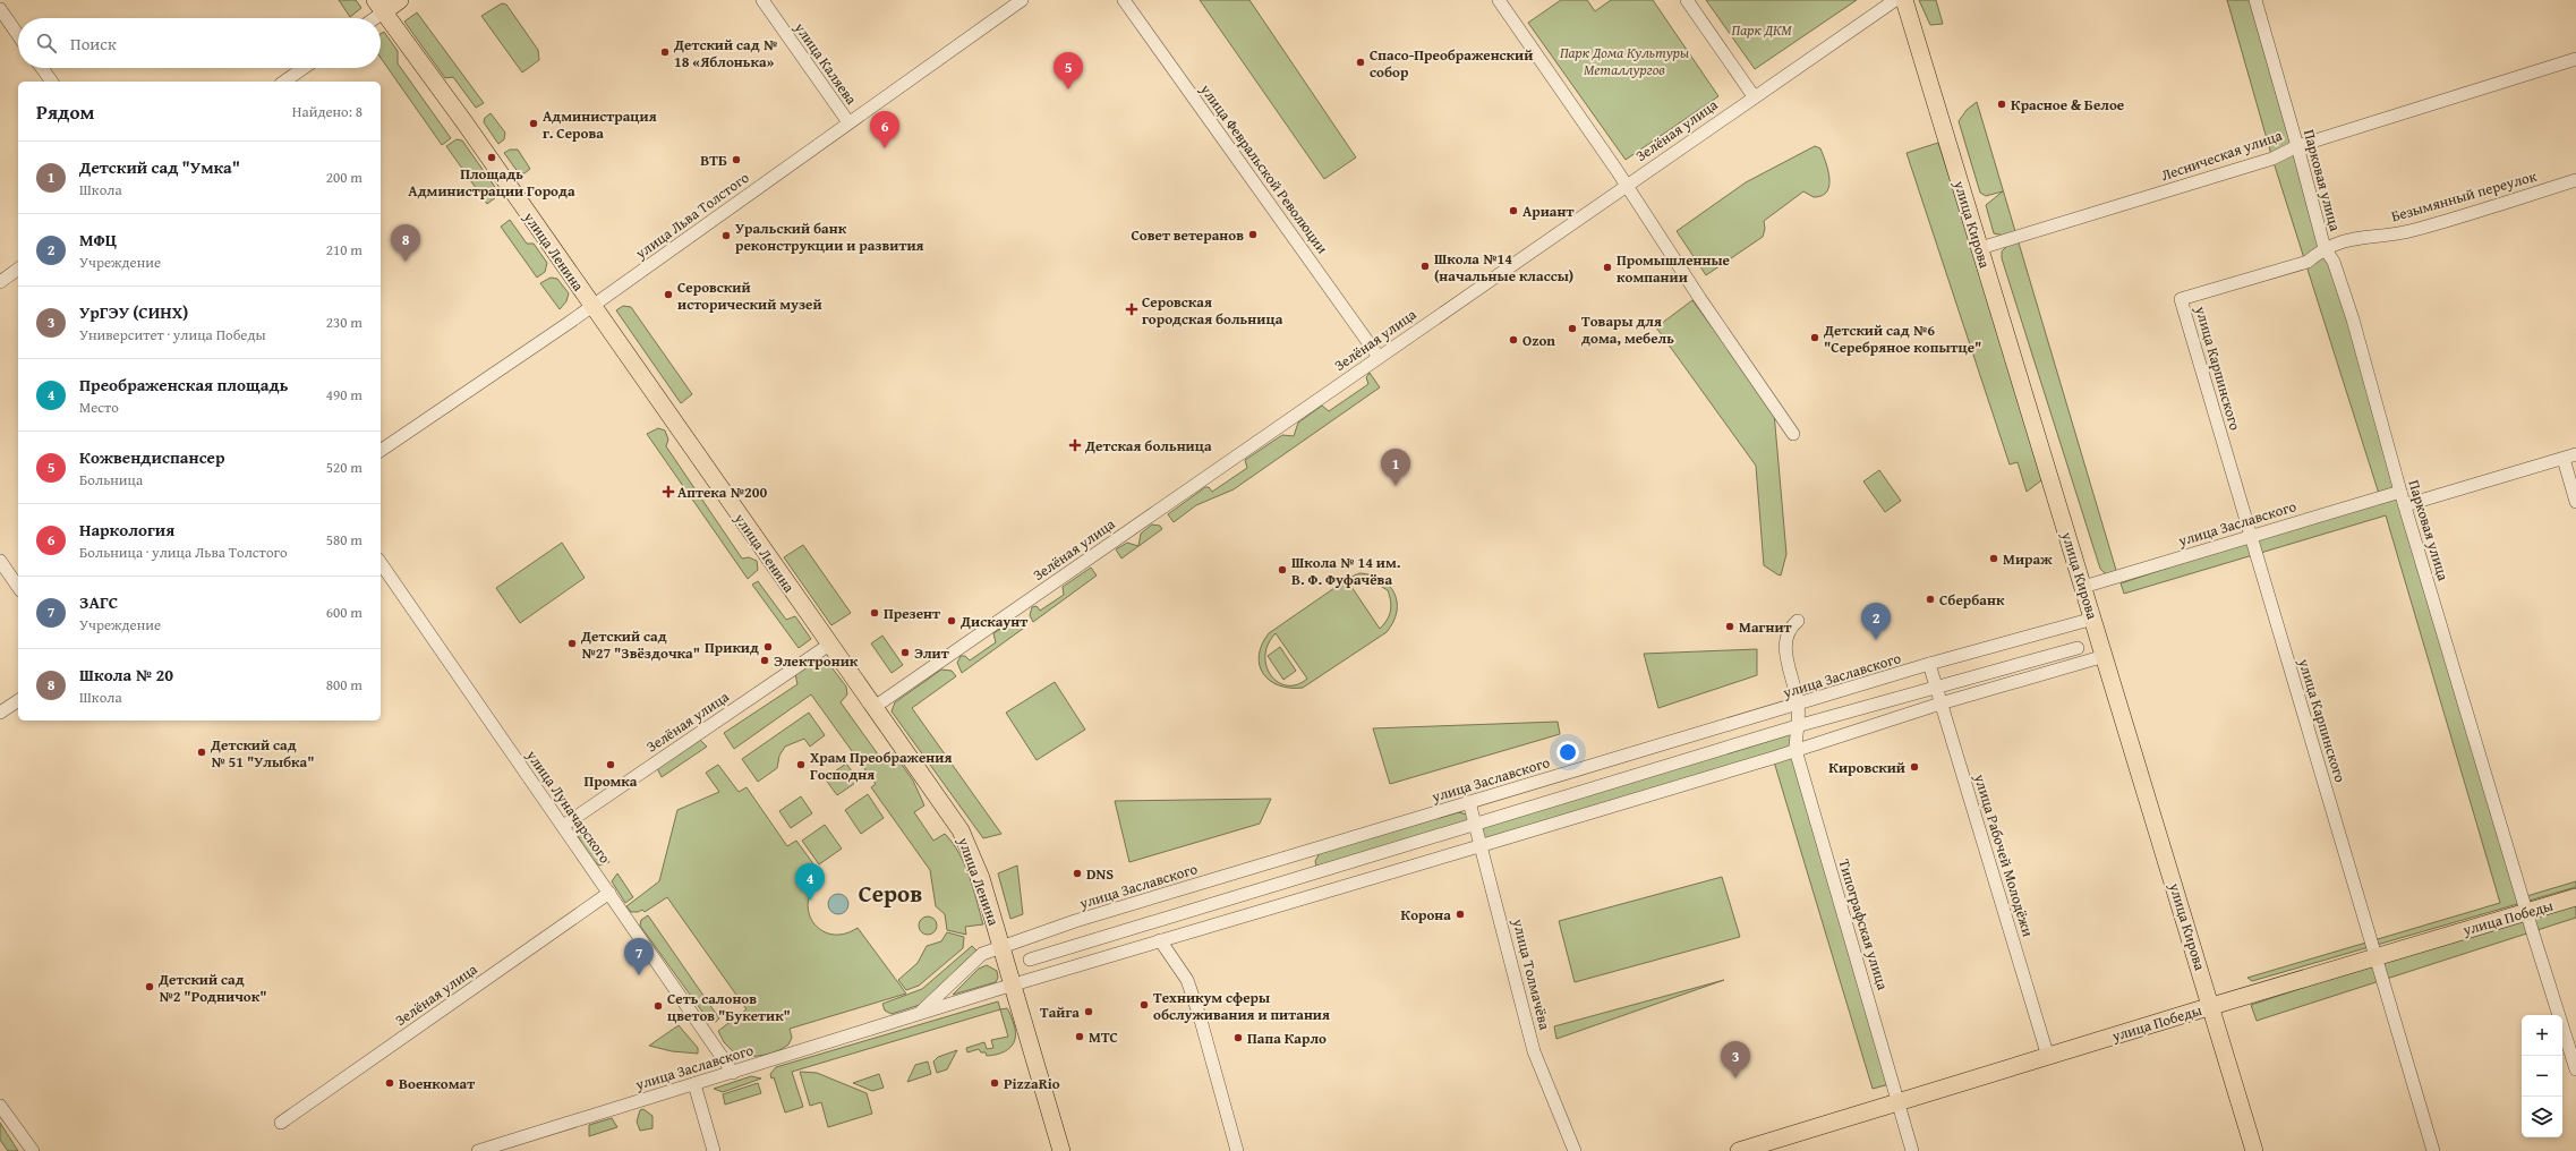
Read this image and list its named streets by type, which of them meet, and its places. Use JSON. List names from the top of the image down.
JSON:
{
  "streets": {
    "main road": ["улица Кирова", "улица Ленина", "улица Победы"],
    "street": [
      "улица Каляева",
      "Зелёная улица",
      "Лесническая улица",
      "улица Февральской Революции",
      "Парковая улица",
      "Безымянный переулок",
      "улица Льва Толстого",
      "улица Карпинского",
      "улица Заславского",
      "улица Луначарского",
      "улица Рабочей Молодёжи",
      "Типографская улица",
      "улица Толмачёва"
    ]
  },
  "crossings": [
    ["улица Каляева", "улица Льва Толстого"],
    ["Зелёная улица", "улица Февральской Революции"],
    ["Зелёная улица", "улица Ленина"],
    ["Зелёная улица", "улица Луначарского"],
    ["Лесническая улица", "Парковая улица"],
    ["Лесническая улица", "улица Кирова"],
    ["Парковая улица", "Безымянный переулок"],
    ["Парковая улица", "улица Заславского"],
    ["Парковая улица", "улица Победы"],
    ["Безымянный переулок", "улица Карпинского"],
    ["улица Льва Толстого", "улица Ленина"],
    ["улица Кирова", "улица Заславского"],
    ["улица Кирова", "улица Победы"],
    ["улица Ленина", "улица Заславского"],
    ["улица Карпинского", "улица Заславского"],
    ["улица Карпинского", "улица Победы"],
    ["улица Заславского", "улица Луначарского"],
    ["улица Заславского", "улица Рабочей Молодёжи"],
    ["улица Заславского", "Типографская улица"],
    ["улица Заславского", "улица Толмачёва"],
    ["улица Рабочей Молодёжи", "улица Победы"],
    ["улица Победы", "Типографская улица"]
  ],
  "districts": ["Серов"],
  "parks": ["Парк ДКМ", "Парк Дома Культуры Металлургов"],
  "places": {
    "other": [
      "Детский сад № 18 «Яблонька»",
      "Спасо-Преображенский собор",
      "Красное & Белое",
      "Администрация г. Серова",
      "Площадь Администрации Города",
      "ВТБ",
      "Ариант",
      "Совет ветеранов",
      "Уральский банк реконструкции и развития",
      "Школа №14 (начальные классы)",
      "Промышленные компании",
      "Серовский исторический музей",
      "Товары для дома, мебель",
      "Детский сад №6 \"Серебряное копытце\"",
      "Ozon",
      "Мираж",
      "Школа № 14 им. В. Ф. Фуфачёва",
      "Сбербанк",
      "Презент",
      "Дискаунт",
      "Магнит",
      "Детский сад №27 \"Звёздочка\"",
      "Прикид",
      "Элит",
      "Электроник",
      "Детский сад № 51 \"Улыбка\"",
      "Промка",
      "Храм Преображения Господня",
      "Кировский",
      "DNS",
      "Корона",
      "Детский сад №2 \"Родничок\"",
      "Техникум сферы обслуживания и питания",
      "Сеть салонов цветов \"Букетик\"",
      "Тайга",
      "МТС",
      "Папа Карло",
      "Военкомат",
      "PizzaRio"
    ],
    "health": ["Серовская городская больница", "Детская больница", "Аптека №200"]
  },
  "page": {
    "search": "Поиск",
    "pins": [
      "5",
      "6",
      "8",
      "1",
      "2",
      "4",
      "7",
      "3"
    ],
    "heading": ["Рядом", "Найдено: 8"],
    "list": [
      {
        "mark": "1",
        "name": "Детский сад \"Умка\"",
        "note": "Школа",
        "value": "200 m"
      },
      {
        "mark": "2",
        "name": "МФЦ",
        "note": "Учреждение",
        "value": "210 m"
      },
      {
        "mark": "3",
        "name": "УрГЭУ (СИНХ)",
        "note": "Университет · улица Победы",
        "value": "230 m"
      },
      {
        "mark": "4",
        "name": "Преображенская площадь",
        "note": "Место",
        "value": "490 m"
      },
      {
        "mark": "5",
        "name": "Кожвендиспансер",
        "note": "Больница",
        "value": "520 m"
      },
      {
        "mark": "6",
        "name": "Наркология",
        "note": "Больница · улица Льва Толстого",
        "value": "580 m"
      },
      {
        "mark": "7",
        "name": "ЗАГС",
        "note": "Учреждение",
        "value": "600 m"
      },
      {
        "mark": "8",
        "name": "Школа № 20",
        "note": "Школа",
        "value": "800 m"
      }
    ],
    "map_buttons": ["+", "−"]
  }
}
